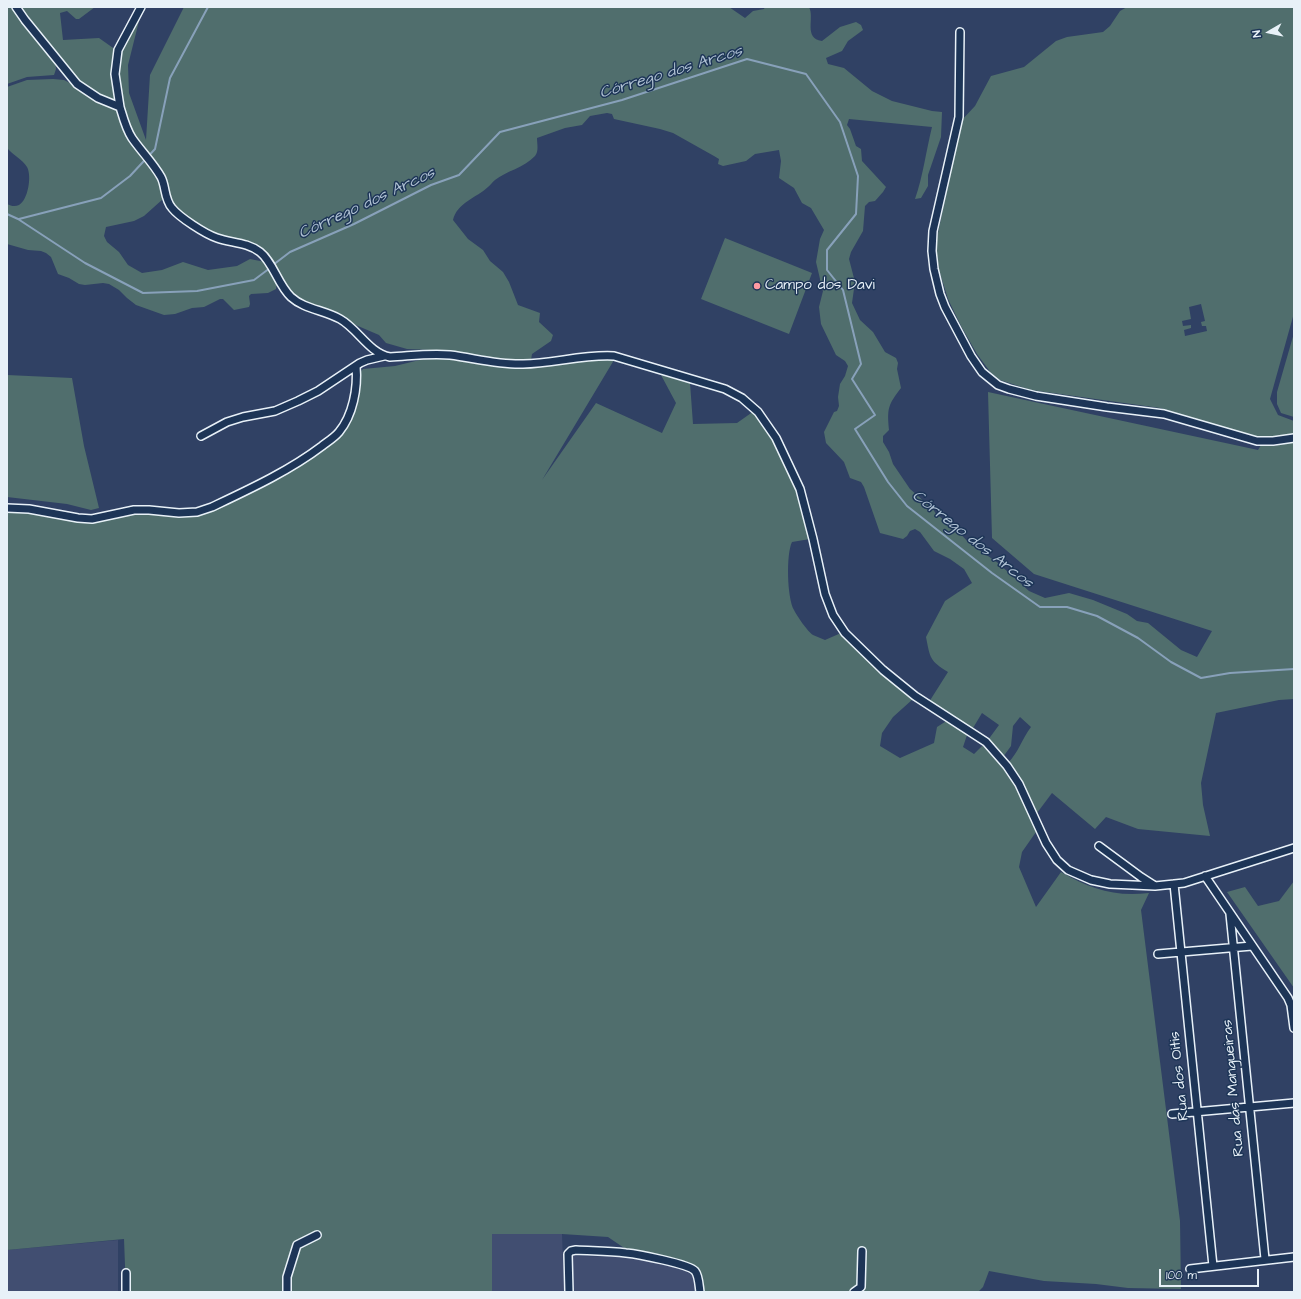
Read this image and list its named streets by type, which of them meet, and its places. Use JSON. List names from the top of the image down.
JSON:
{
  "streets": {
    "street": ["Rua dos Oitis", "Rua das Mangueiras"]
  },
  "water": ["Córrego dos Arcos"],
  "places": ["Campo dos Davi"],
  "scale_bar": "100 m",
  "north": "left"
}
